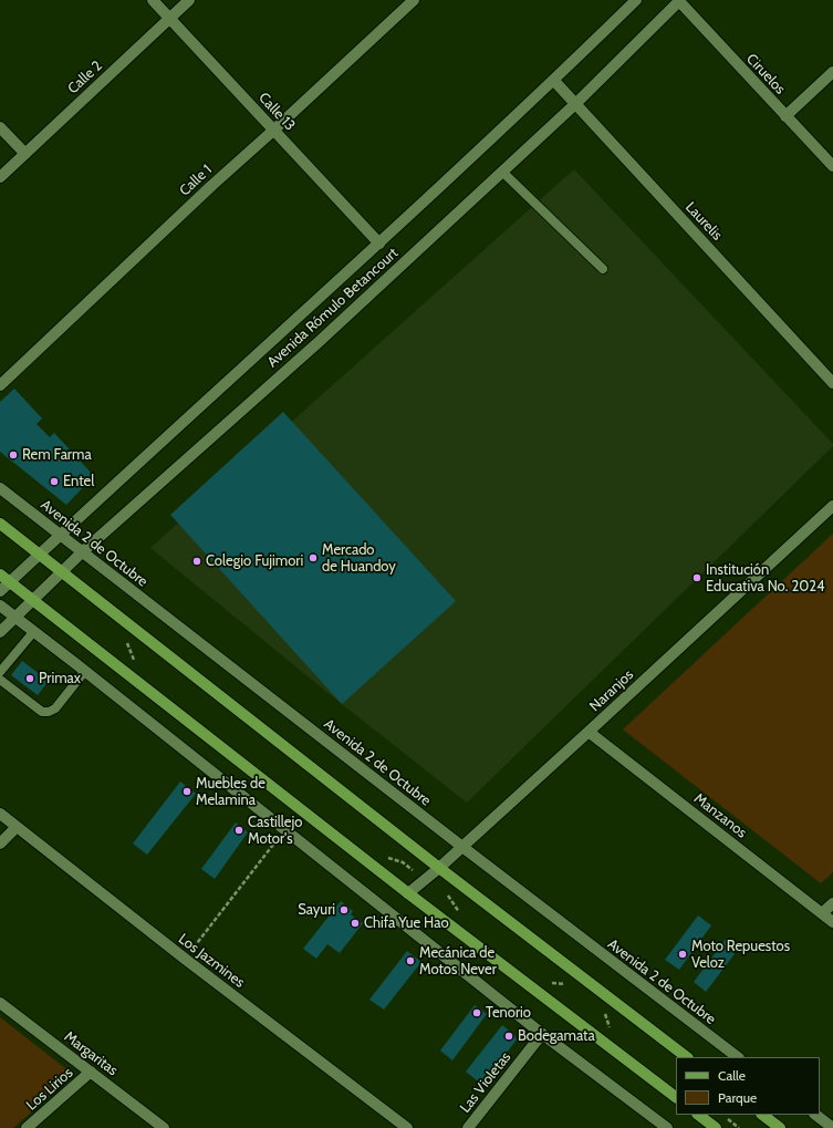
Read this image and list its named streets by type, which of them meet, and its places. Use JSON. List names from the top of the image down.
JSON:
{
  "streets": {
    "street": [
      "Ciruelos",
      "Calle 2",
      "Calle 13",
      "Calle 1",
      "Laurelis",
      "Avenida Rómulo Betancourt",
      "Avenida 2 de Octubre",
      "Naranjos",
      "Manzanos",
      "Los Jazmines",
      "Margaritas",
      "Las Violetas",
      "Los Lirios"
    ]
  },
  "crossings": [
    ["Ciruelos", "Avenida Rómulo Betancourt"],
    ["Calle 2", "Calle 13"],
    ["Calle 13", "Calle 1"],
    ["Calle 13", "Avenida Rómulo Betancourt"],
    ["Laurelis", "Avenida Rómulo Betancourt"],
    ["Avenida Rómulo Betancourt", "Avenida 2 de Octubre"],
    ["Avenida 2 de Octubre", "Naranjos"],
    ["Naranjos", "Manzanos"],
    ["Margaritas", "Los Lirios"]
  ],
  "places": [
    "Rem Farma",
    "Entel",
    "Mercado de Huandoy",
    "Colegio Fujimori",
    "Institución Educativa No. 2024",
    "Primax",
    "Muebles de Melamina",
    "Castillejo Motor's",
    "Sayuri",
    "Chifa Yue Hao",
    "Moto Repuestos Veloz",
    "Mecánica de Motos Never",
    "Tenorio",
    "Bodegamata"
  ],
  "legend": ["Calle", "Parque"]
}
